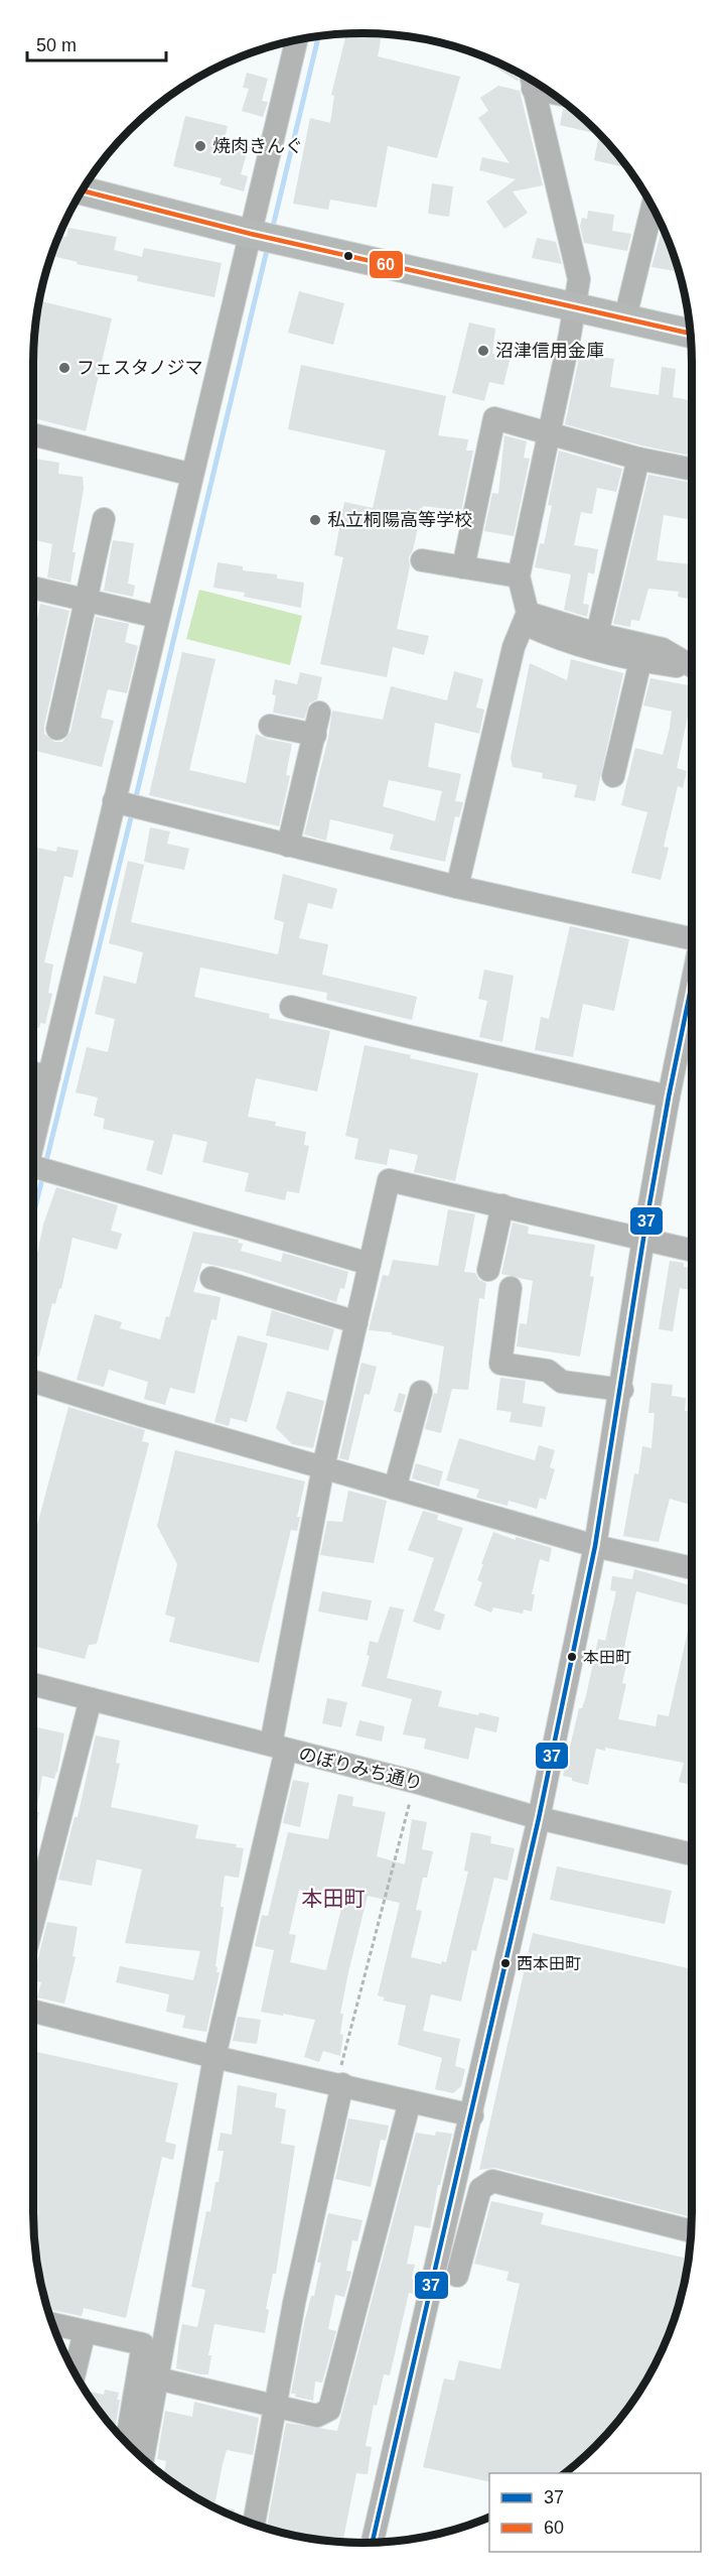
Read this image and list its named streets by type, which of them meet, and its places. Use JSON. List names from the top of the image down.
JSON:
{
  "streets": {
    "street": ["のぼりみち通り"]
  },
  "districts": ["本田町"],
  "places": [
    "焼肉きんぐ",
    "沼津信用金庫",
    "フェスタノジマ",
    "私立桐陽高等学校",
    "本田町",
    "西本田町"
  ],
  "lines": ["transit line 60", "transit line 37"],
  "legend": ["37", "60"],
  "scale_bar": "50 m"
}
